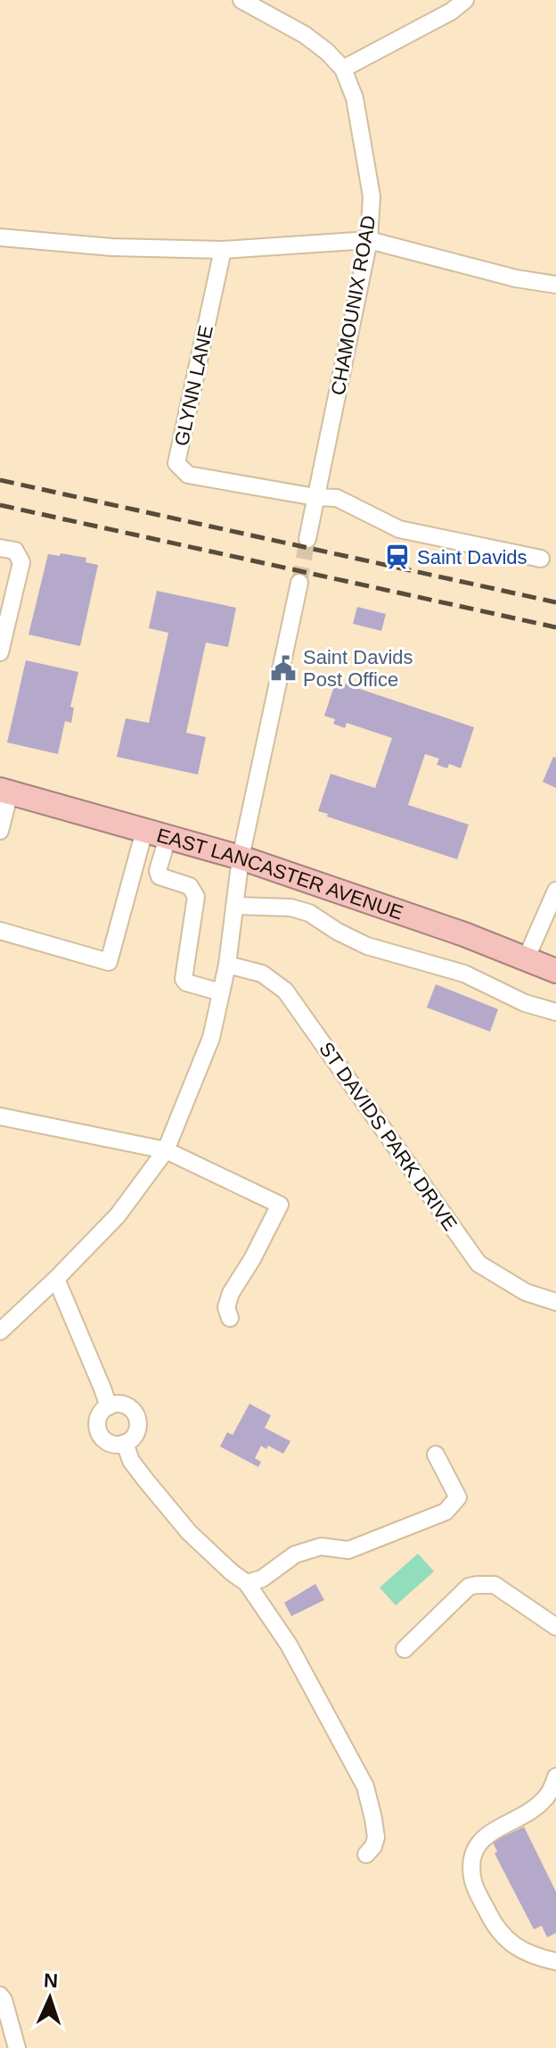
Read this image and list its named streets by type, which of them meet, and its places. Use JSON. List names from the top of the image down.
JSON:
{
  "streets": {
    "highway": ["EAST LANCASTER AVENUE"],
    "street": ["CHAMOUNIX ROAD", "GLYNN LANE", "ST DAVIDS PARK DRIVE"]
  },
  "crossings": [
    ["CHAMOUNIX ROAD", "GLYNN LANE"]
  ],
  "places": {
    "station": ["Saint Davids"],
    "public building": ["Saint Davids Post Office"]
  },
  "north": "top"
}
